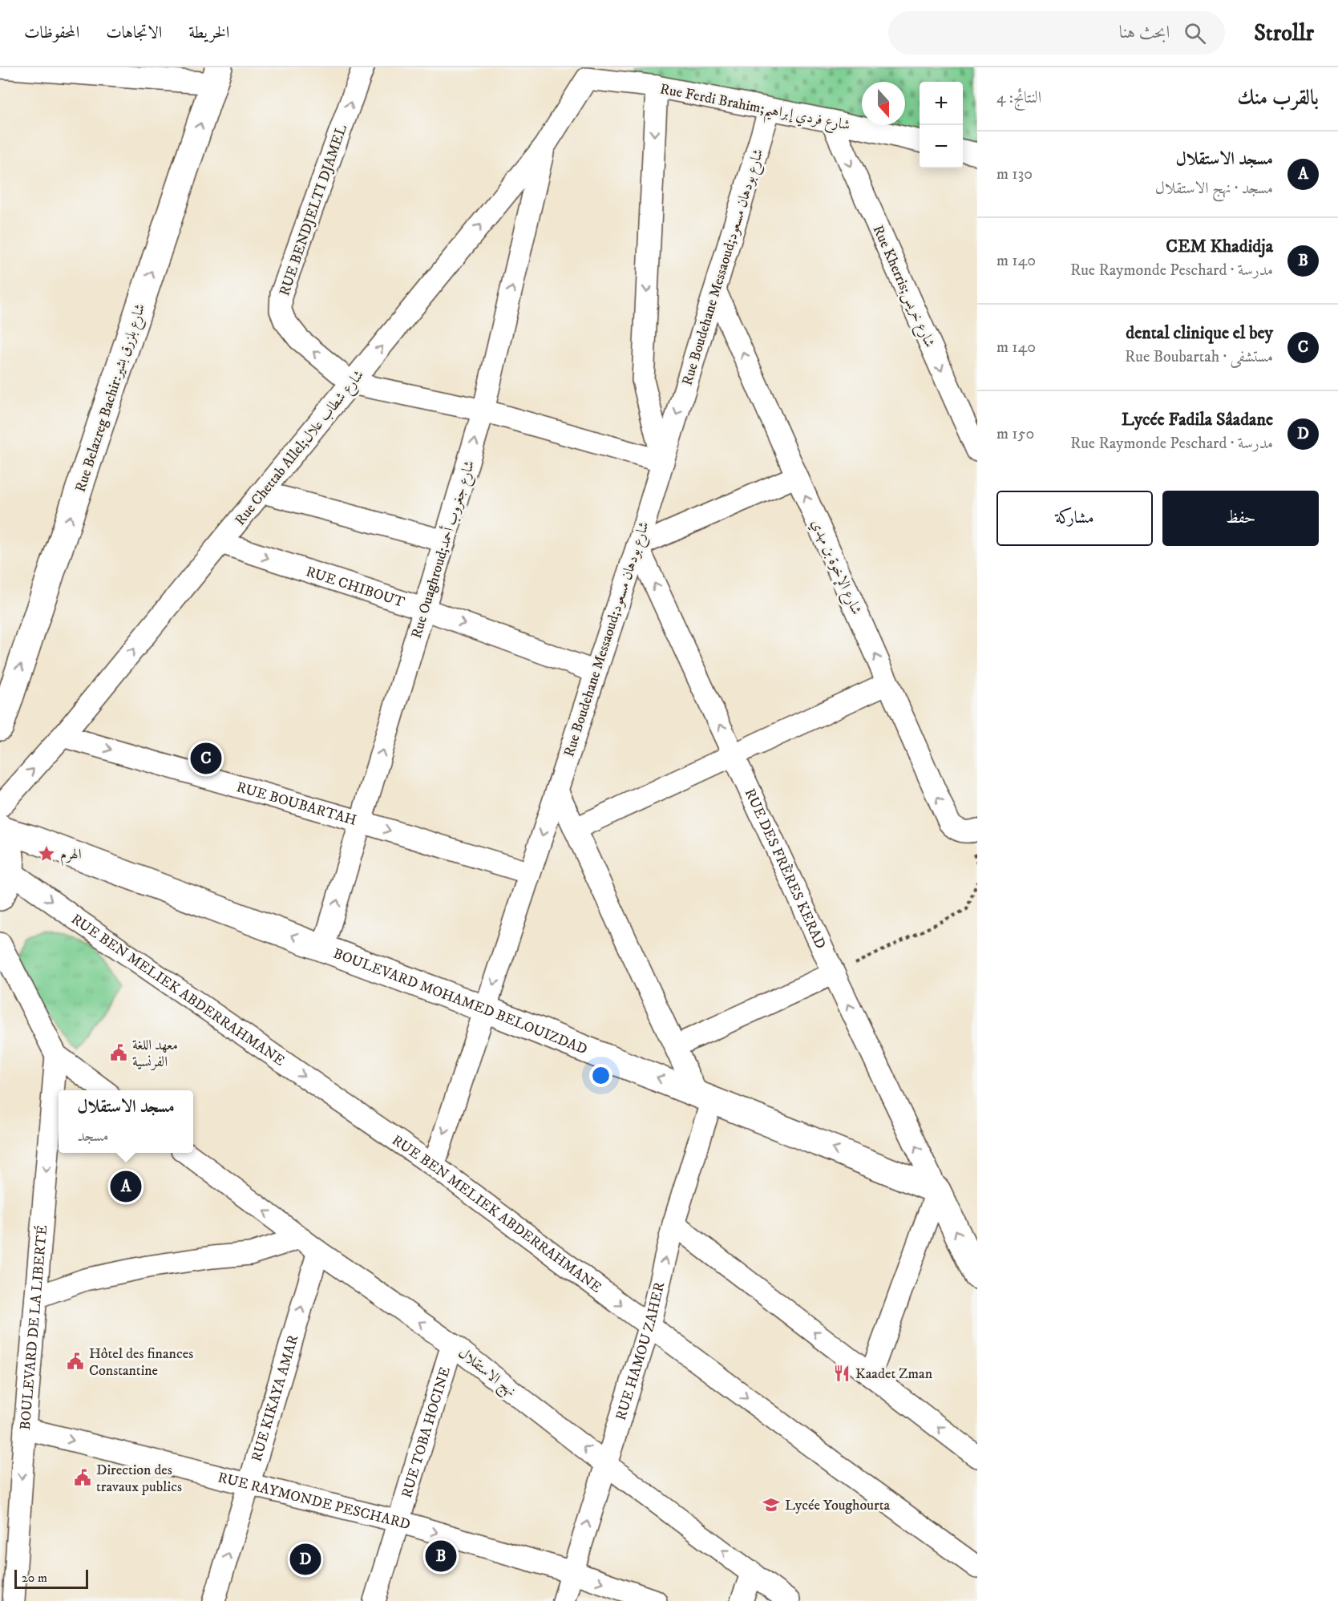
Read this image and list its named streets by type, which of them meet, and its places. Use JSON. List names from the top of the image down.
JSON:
{
  "streets": {
    "street": [
      "Rue Ferdi Brahim;شارع فردي إبراهيم",
      "RUE BENDJELTI DJAMEL",
      "Rue Boudehane Messaoud;شارع بودهان مسعود",
      "Rue Kherris;شارع خريس",
      "Rue Belazreg Bachir;شارع بلزرق بشير",
      "Rue Chettab Allel;شارع شطاب علال",
      "Rue Ouaghroud;شارع جغروب أحمد",
      "شارع الإخوة بن مهدي",
      "RUE CHIBOUT",
      "RUE BOUBARTAH",
      "RUE DES FRÈRES KERAD",
      "RUE BEN MELIEK ABDERRAHMANE",
      "BOULEVARD MOHAMED BELOUIZDAD",
      "BOULEVARD DE LA LIBERTÉ",
      "RUE HAMOU ZAHER",
      "نهج الاستقلال",
      "RUE KIKAYA AMAR",
      "RUE TOBA HOCINE",
      "RUE RAYMONDE PESCHARD"
    ]
  },
  "crossings": [
    ["Rue Ferdi Brahim;شارع فردي إبراهيم", "Rue Boudehane Messaoud;شارع بودهان مسعود"],
    ["Rue Ferdi Brahim;شارع فردي إبراهيم", "Rue Kherris;شارع خريس"],
    ["Rue Ferdi Brahim;شارع فردي إبراهيم", "Rue Chettab Allel;شارع شطاب علال"],
    ["RUE BENDJELTI DJAMEL", "Rue Chettab Allel;شارع شطاب علال"],
    ["Rue Boudehane Messaoud;شارع بودهان مسعود", "شارع الإخوة بن مهدي"],
    ["Rue Boudehane Messaoud;شارع بودهان مسعود", "RUE CHIBOUT"],
    ["Rue Boudehane Messaoud;شارع بودهان مسعود", "RUE BOUBARTAH"],
    ["Rue Boudehane Messaoud;شارع بودهان مسعود", "RUE DES FRÈRES KERAD"],
    ["Rue Boudehane Messaoud;شارع بودهان مسعود", "RUE BEN MELIEK ABDERRAHMANE"],
    ["Rue Boudehane Messaoud;شارع بودهان مسعود", "BOULEVARD MOHAMED BELOUIZDAD"],
    ["Rue Chettab Allel;شارع شطاب علال", "Rue Ouaghroud;شارع جغروب أحمد"],
    ["Rue Chettab Allel;شارع شطاب علال", "RUE CHIBOUT"],
    ["Rue Chettab Allel;شارع شطاب علال", "RUE BOUBARTAH"],
    ["Rue Chettab Allel;شارع شطاب علال", "BOULEVARD MOHAMED BELOUIZDAD"],
    ["Rue Ouaghroud;شارع جغروب أحمد", "RUE CHIBOUT"],
    ["Rue Ouaghroud;شارع جغروب أحمد", "RUE BOUBARTAH"],
    ["Rue Ouaghroud;شارع جغروب أحمد", "BOULEVARD MOHAMED BELOUIZDAD"],
    ["RUE DES FRÈRES KERAD", "BOULEVARD MOHAMED BELOUIZDAD"],
    ["RUE BEN MELIEK ABDERRAHMANE", "RUE HAMOU ZAHER"],
    ["BOULEVARD MOHAMED BELOUIZDAD", "RUE HAMOU ZAHER"],
    ["BOULEVARD DE LA LIBERTÉ", "RUE RAYMONDE PESCHARD"],
    ["RUE HAMOU ZAHER", "نهج الاستقلال"],
    ["RUE HAMOU ZAHER", "RUE RAYMONDE PESCHARD"],
    ["نهج الاستقلال", "RUE KIKAYA AMAR"],
    ["نهج الاستقلال", "RUE TOBA HOCINE"],
    ["RUE KIKAYA AMAR", "RUE RAYMONDE PESCHARD"],
    ["RUE TOBA HOCINE", "RUE RAYMONDE PESCHARD"]
  ],
  "one_way": [
    "RUE BENDJELTI DJAMEL",
    "Rue Kherris;شارع خريس",
    "Rue Belazreg Bachir;شارع بلزرق بشير",
    "Rue Chettab Allel;شارع شطاب علال",
    "شارع الإخوة بن مهدي",
    "RUE BOUBARTAH",
    "RUE DES FRÈRES KERAD",
    "BOULEVARD DE LA LIBERTÉ",
    "RUE HAMOU ZAHER",
    "نهج الاستقلال",
    "RUE KIKAYA AMAR",
    "RUE RAYMONDE PESCHARD"
  ],
  "places": {
    "place": ["الهرم"],
    "public building": ["معهد اللغة الفرنسية", "Hôtel des finances Constantine", "Direction des travaux publics"],
    "restaurant": ["Kaadet Zman"],
    "school or university": ["Lycée Youghourta"]
  },
  "scale_bar": "20 m",
  "north": "bottom",
  "page": {
    "header": "Strollr",
    "search": "ابحث هنا",
    "nav": ["الخريطة", "الاتجاهات", "المحفوظات"],
    "heading": ["بالقرب منك", "النتائج: 4"],
    "map_buttons": ["+", "−"],
    "list": [
      {
        "mark": "A",
        "name": "مسجد الاستقلال",
        "note": "مسجد · نهج الاستقلال",
        "value": "130 m"
      },
      {
        "mark": "B",
        "name": "CEM Khadidja",
        "note": "مدرسة · Rue Raymonde Peschard",
        "value": "140 m"
      },
      {
        "mark": "C",
        "name": "dental clinique el bey",
        "note": "مستشفى · Rue Boubartah",
        "value": "140 m"
      },
      {
        "mark": "D",
        "name": "Lycée Fadila Sâadane",
        "note": "مدرسة · Rue Raymonde Peschard",
        "value": "150 m"
      }
    ],
    "buttons": ["حفظ", "مشاركة"],
    "pins": [
      "C",
      "A",
      "B",
      "D"
    ],
    "popup": ["مسجد الاستقلال", "مسجد"],
    "scale": "20 m"
  }
}
